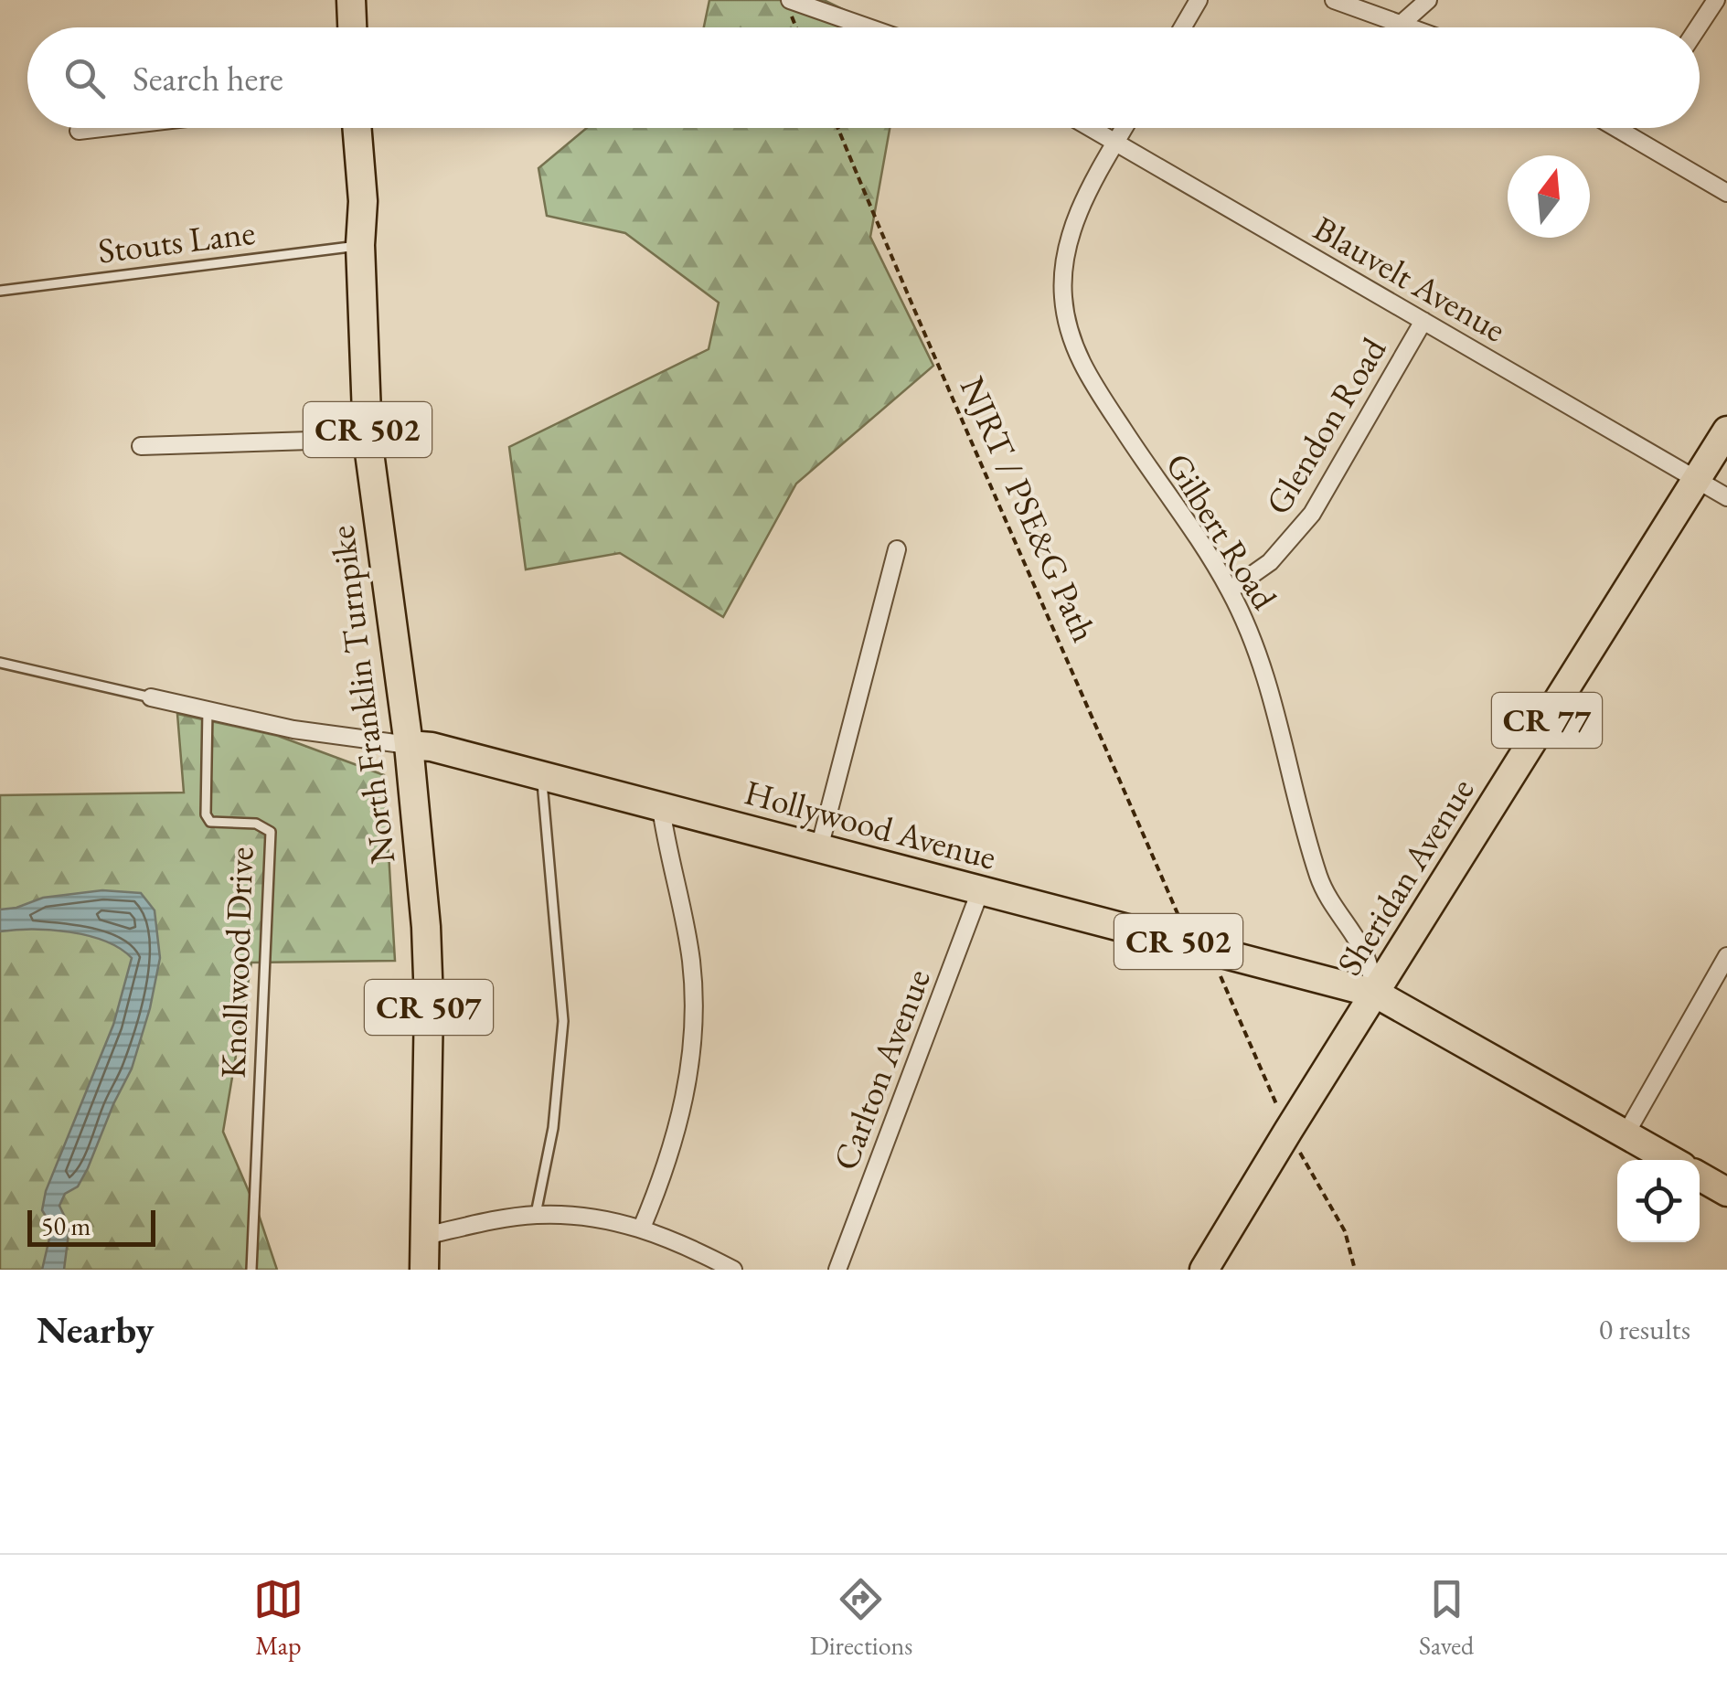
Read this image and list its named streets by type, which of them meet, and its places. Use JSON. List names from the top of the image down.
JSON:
{
  "streets": {
    "main road": [
      "CR 502",
      "North Franklin Turnpike",
      "CR 77",
      "Hollywood Avenue",
      "Sheridan Avenue",
      "CR 507"
    ],
    "street": [
      "Blauvelt Avenue",
      "Glendon Road",
      "Gilbert Road",
      "Carlton Avenue"
    ],
    "lane": ["Stouts Lane", "Knollwood Drive"],
    "path": ["NJRT / PSE&G Path"]
  },
  "crossings": [
    ["Stouts Lane", "North Franklin Turnpike"],
    ["Blauvelt Avenue", "Glendon Road"],
    ["Blauvelt Avenue", "Gilbert Road"],
    ["Blauvelt Avenue", "Sheridan Avenue"],
    ["Glendon Road", "Gilbert Road"],
    ["Gilbert Road", "Hollywood Avenue"],
    ["Gilbert Road", "Sheridan Avenue"],
    ["North Franklin Turnpike", "Hollywood Avenue"],
    ["Hollywood Avenue", "Sheridan Avenue"],
    ["Hollywood Avenue", "Knollwood Drive"],
    ["Hollywood Avenue", "Carlton Avenue"]
  ],
  "scale_bar": "50 m",
  "north": "top",
  "page": {
    "search": "Search here",
    "scale": "50 m",
    "heading": ["Nearby", "0 results"],
    "nav": ["Map", "Directions", "Saved"]
  }
}
